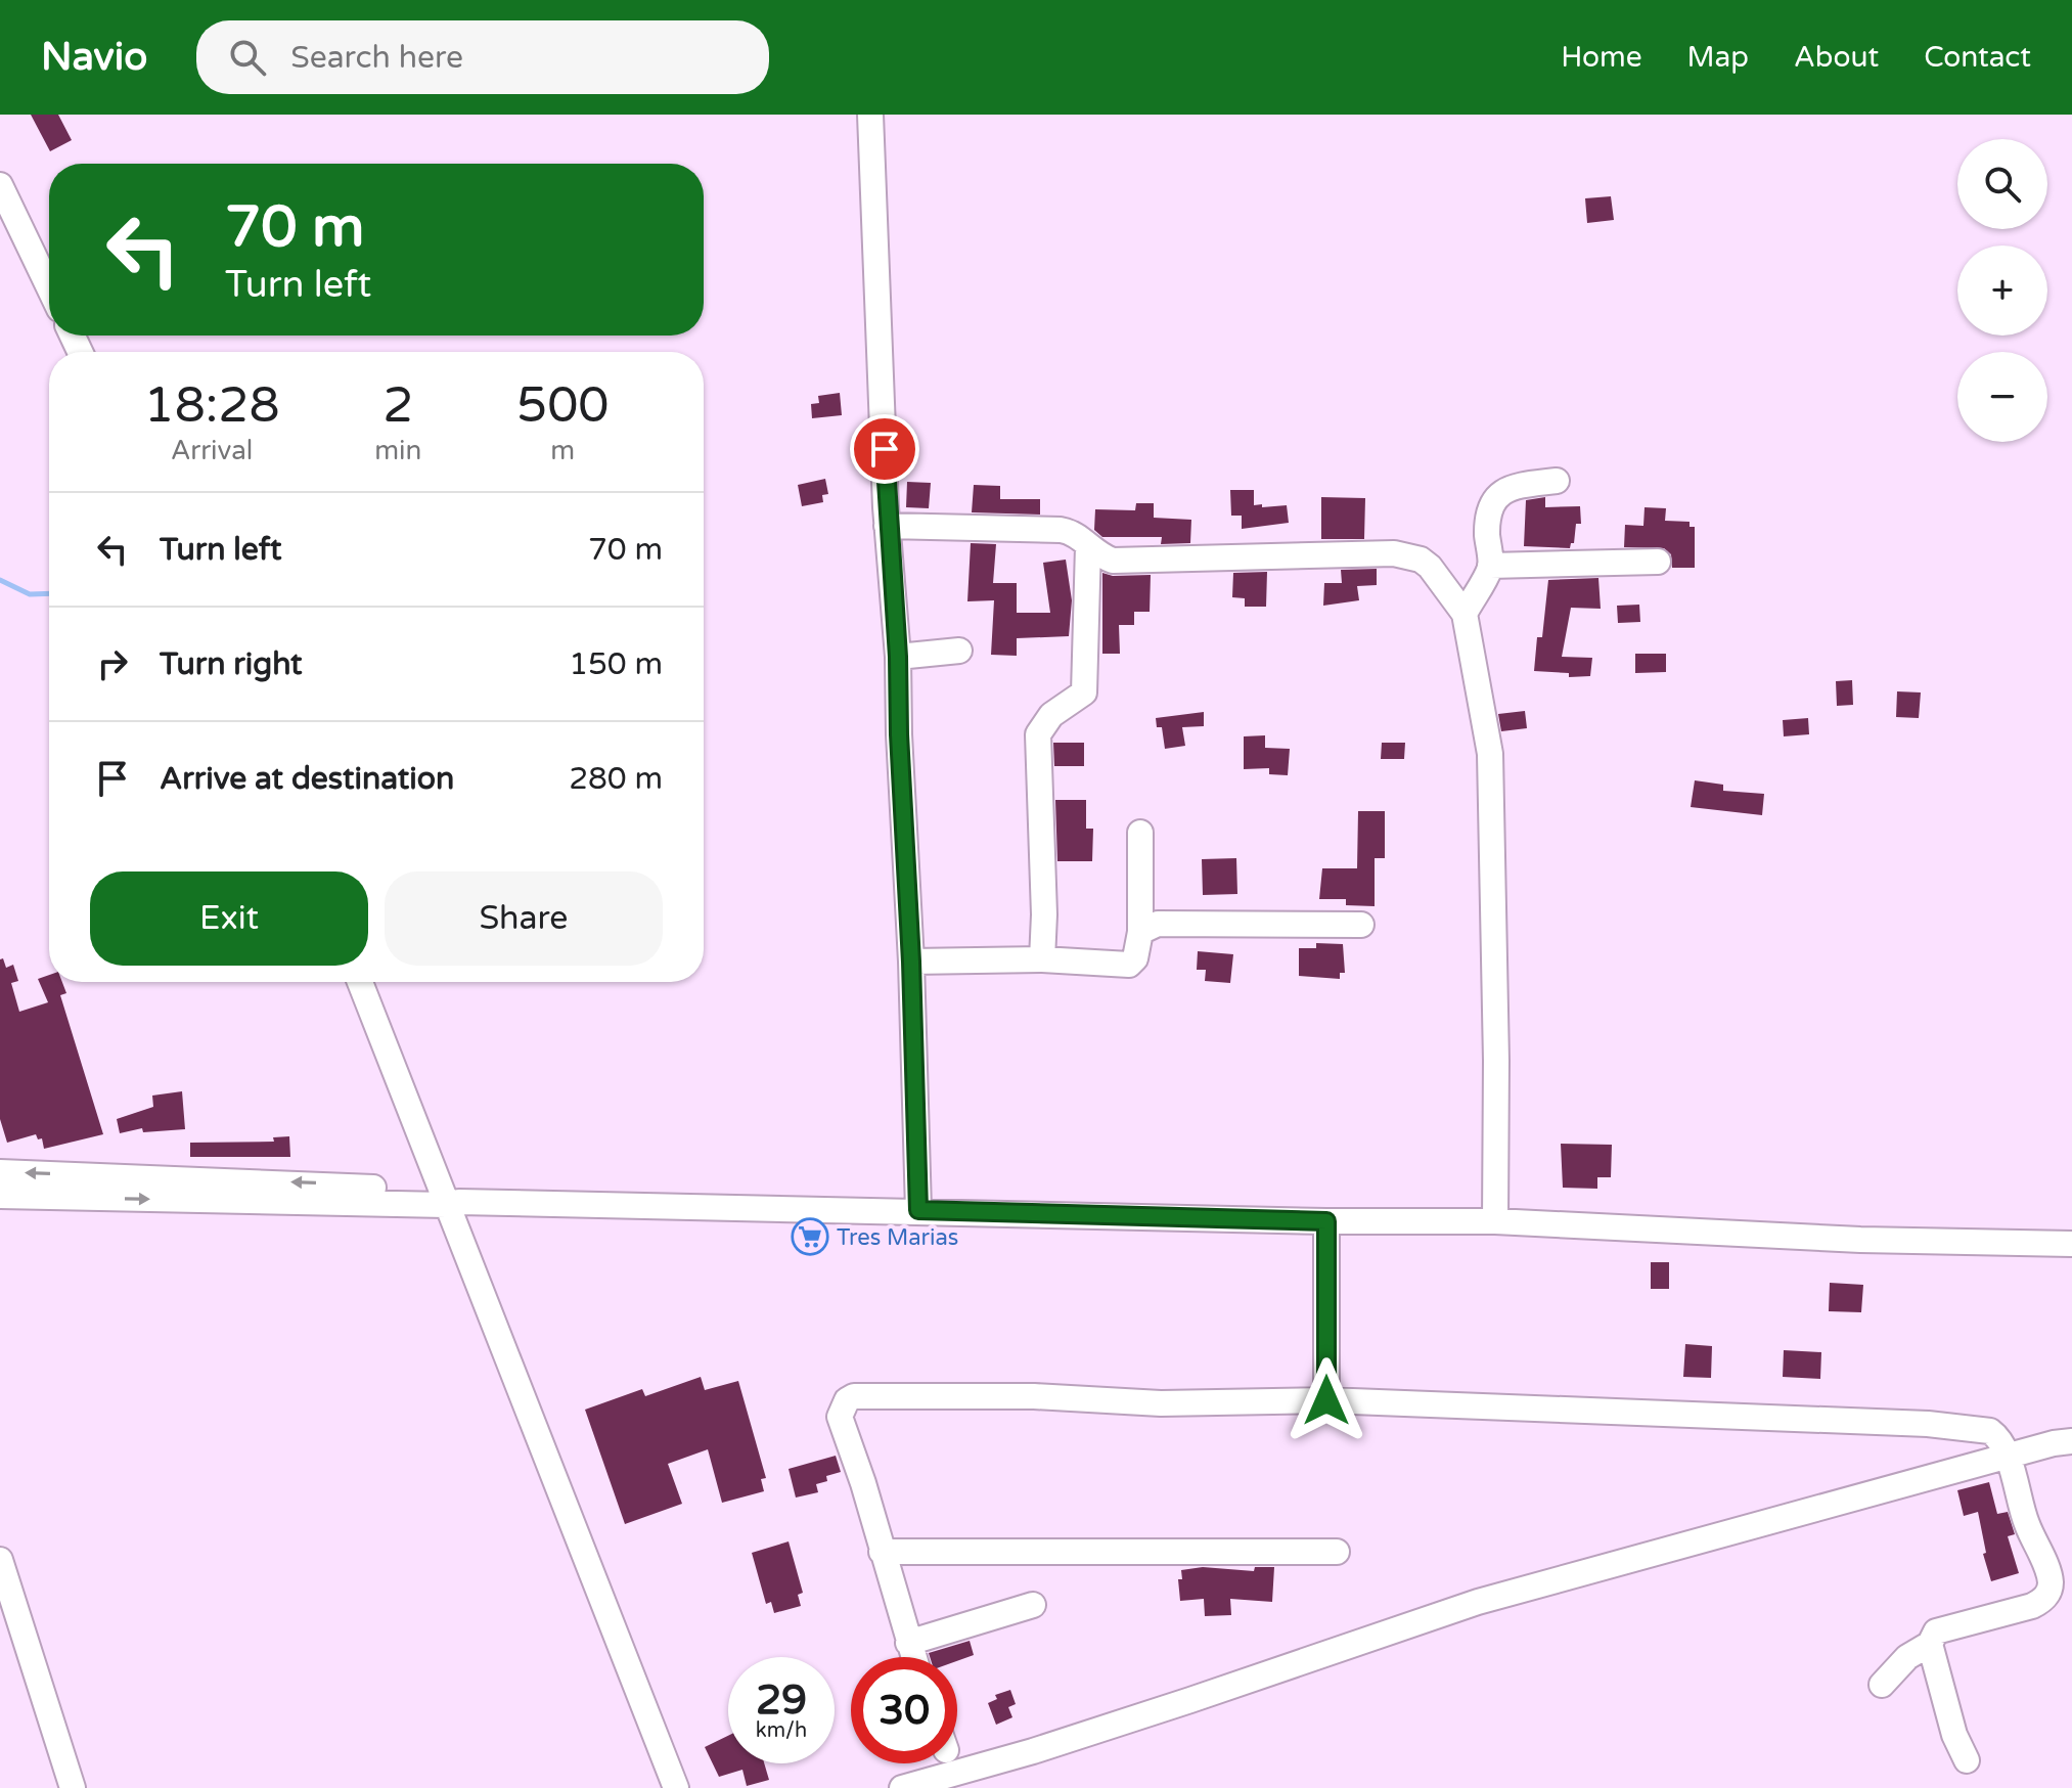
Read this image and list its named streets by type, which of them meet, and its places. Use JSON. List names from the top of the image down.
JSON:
{
  "places": {
    "supermarket": ["Tres Marias"]
  },
  "page": {
    "header": "Navio",
    "search": "Search here",
    "nav": [
      "Home",
      "Map",
      "About",
      "Contact"
    ],
    "map_buttons": ["+", "−"],
    "turn": ["70 m", "Turn left"],
    "eta": [
      "18:28",
      "Arrival",
      "2",
      "min",
      "500",
      "m"
    ],
    "list": [
      {
        "name": "Turn left",
        "value": "70 m"
      },
      {
        "name": "Turn right",
        "value": "150 m"
      },
      {
        "name": "Arrive at destination",
        "value": "280 m"
      }
    ],
    "buttons": ["Exit", "Share"],
    "speed": "29 km/h",
    "limit": "30"
  }
}
